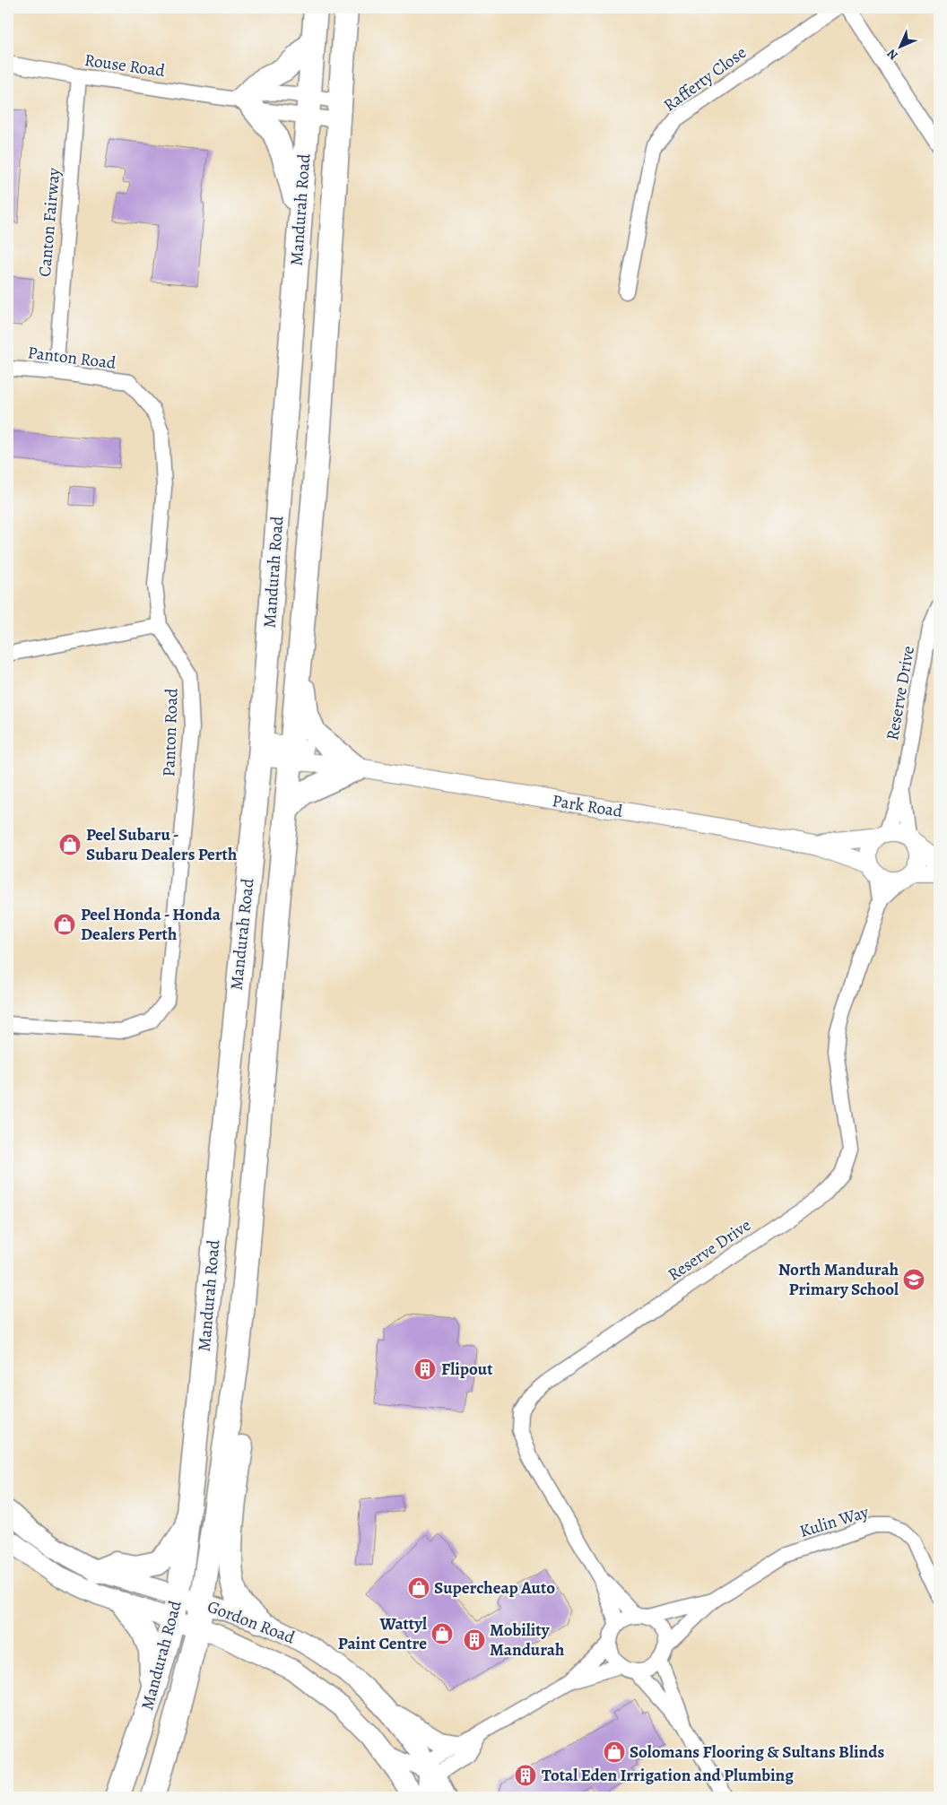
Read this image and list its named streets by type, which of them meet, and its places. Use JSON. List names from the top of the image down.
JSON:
{
  "streets": {
    "highway": ["Mandurah Road"],
    "main road": ["Gordon Road"],
    "street": [
      "Rouse Road",
      "Rafferty Close",
      "Canton Fairway",
      "Panton Road",
      "Reserve Drive",
      "Park Road",
      "Kulin Way"
    ]
  },
  "crossings": [
    ["Rouse Road", "Mandurah Road"],
    ["Rouse Road", "Canton Fairway"],
    ["Mandurah Road", "Park Road"],
    ["Mandurah Road", "Gordon Road"],
    ["Canton Fairway", "Panton Road"],
    ["Reserve Drive", "Park Road"],
    ["Reserve Drive", "Kulin Way"]
  ],
  "places": {
    "shop": [
      "Peel Subaru - Subaru Dealers Perth",
      "Peel Honda - Honda Dealers Perth",
      "Supercheap Auto",
      "Wattyl Paint Centre",
      "Solomans Flooring & Sultans Blinds"
    ],
    "school or university": ["North Mandurah Primary School"],
    "building": ["Flipout", "Mobility Mandurah", "Total Eden Irrigation and Plumbing"]
  },
  "north": "bottom left"
}
